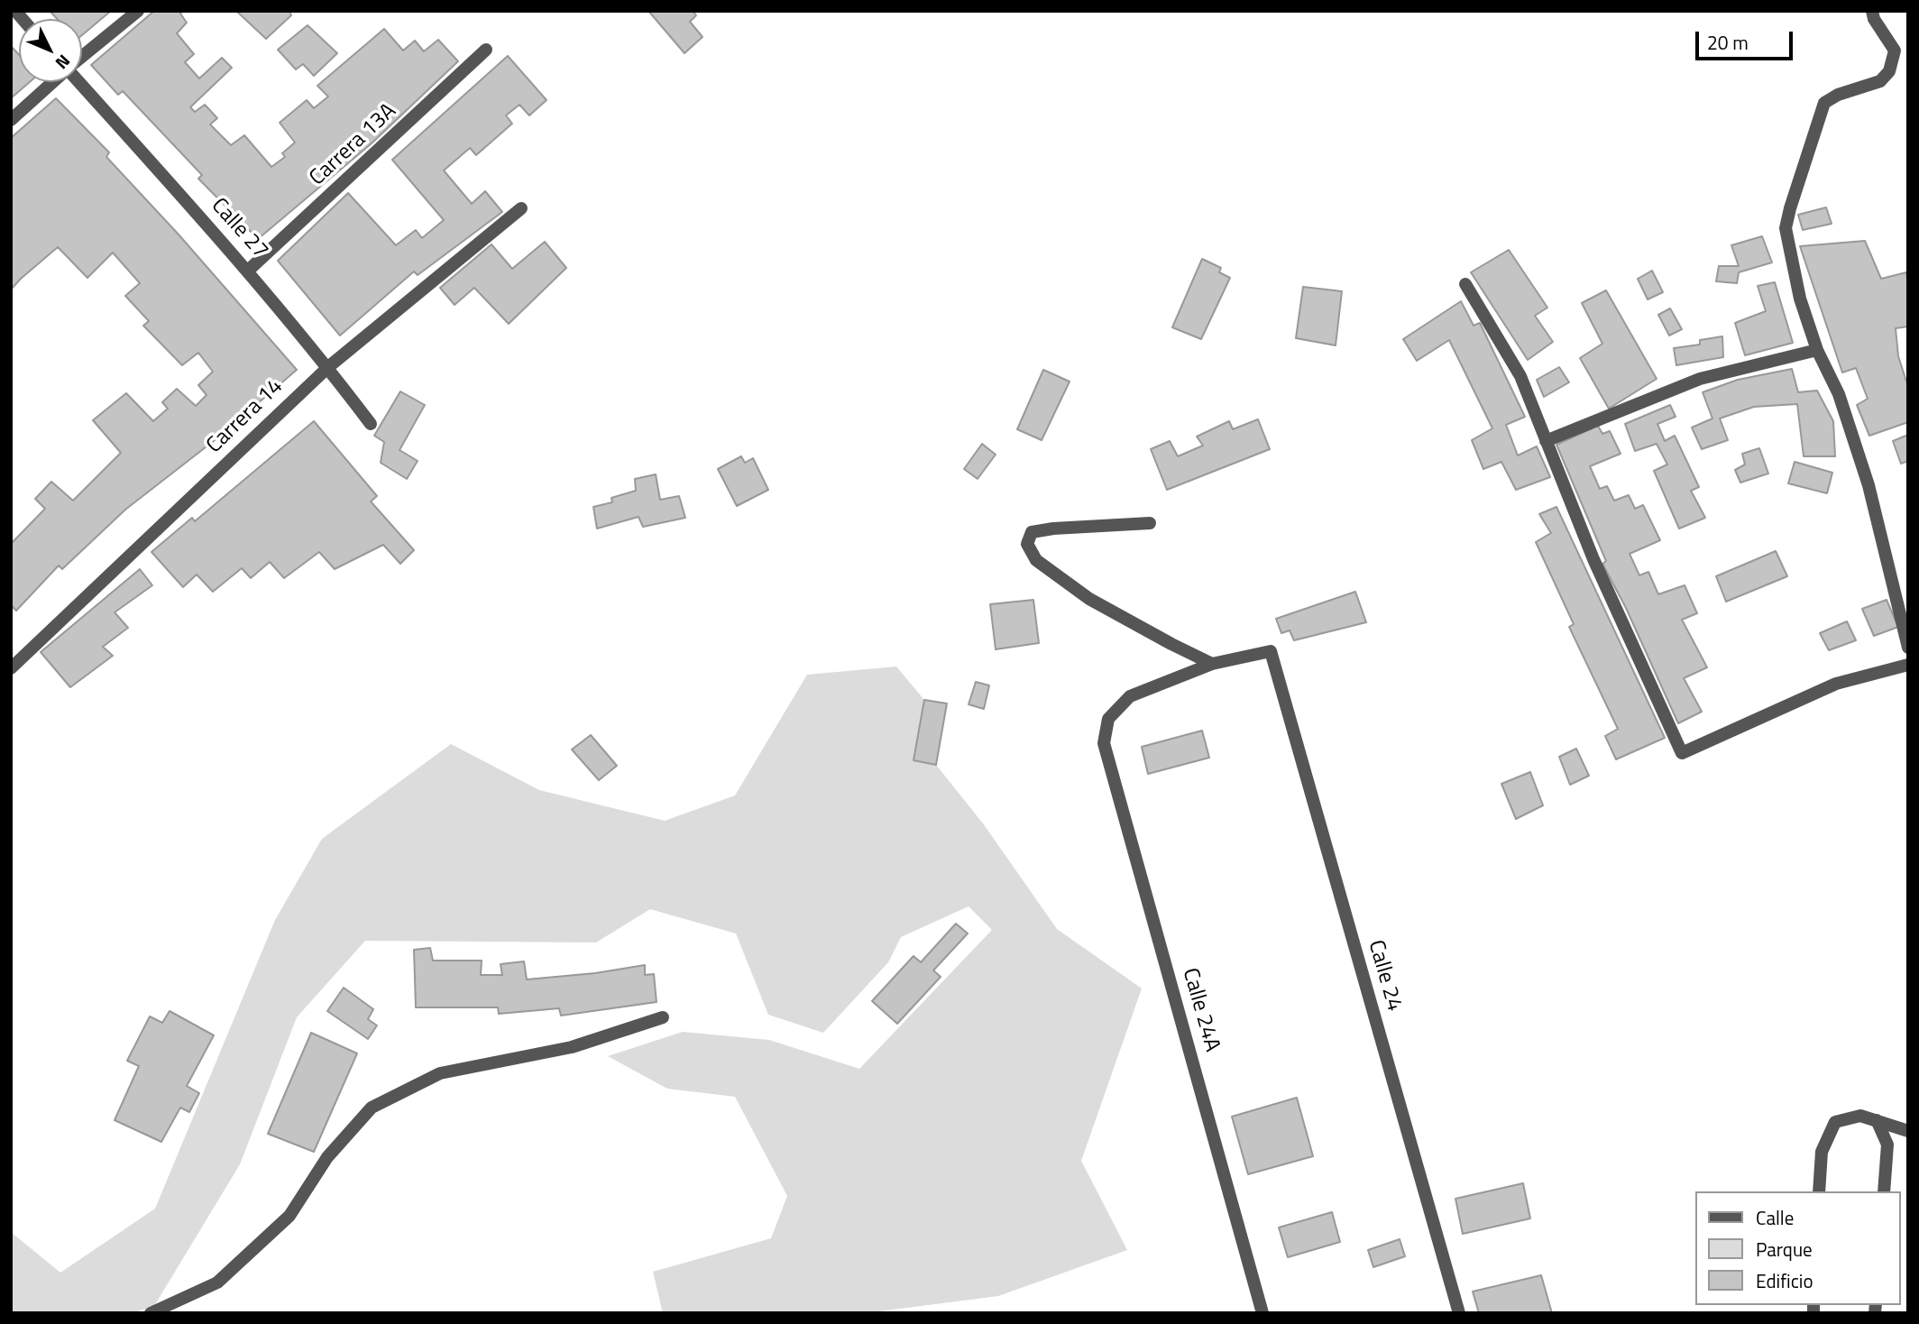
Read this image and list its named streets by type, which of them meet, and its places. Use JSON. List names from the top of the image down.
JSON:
{
  "streets": {
    "street": [
      "Carrera 13A",
      "Calle 27",
      "Carrera 14",
      "Calle 24",
      "Calle 24A"
    ]
  },
  "crossings": [
    ["Carrera 13A", "Calle 27"],
    ["Calle 27", "Carrera 14"],
    ["Calle 24", "Calle 24A"]
  ],
  "legend": ["Calle", "Parque", "Edificio"],
  "scale_bar": "20 m",
  "north": "bottom right"
}
